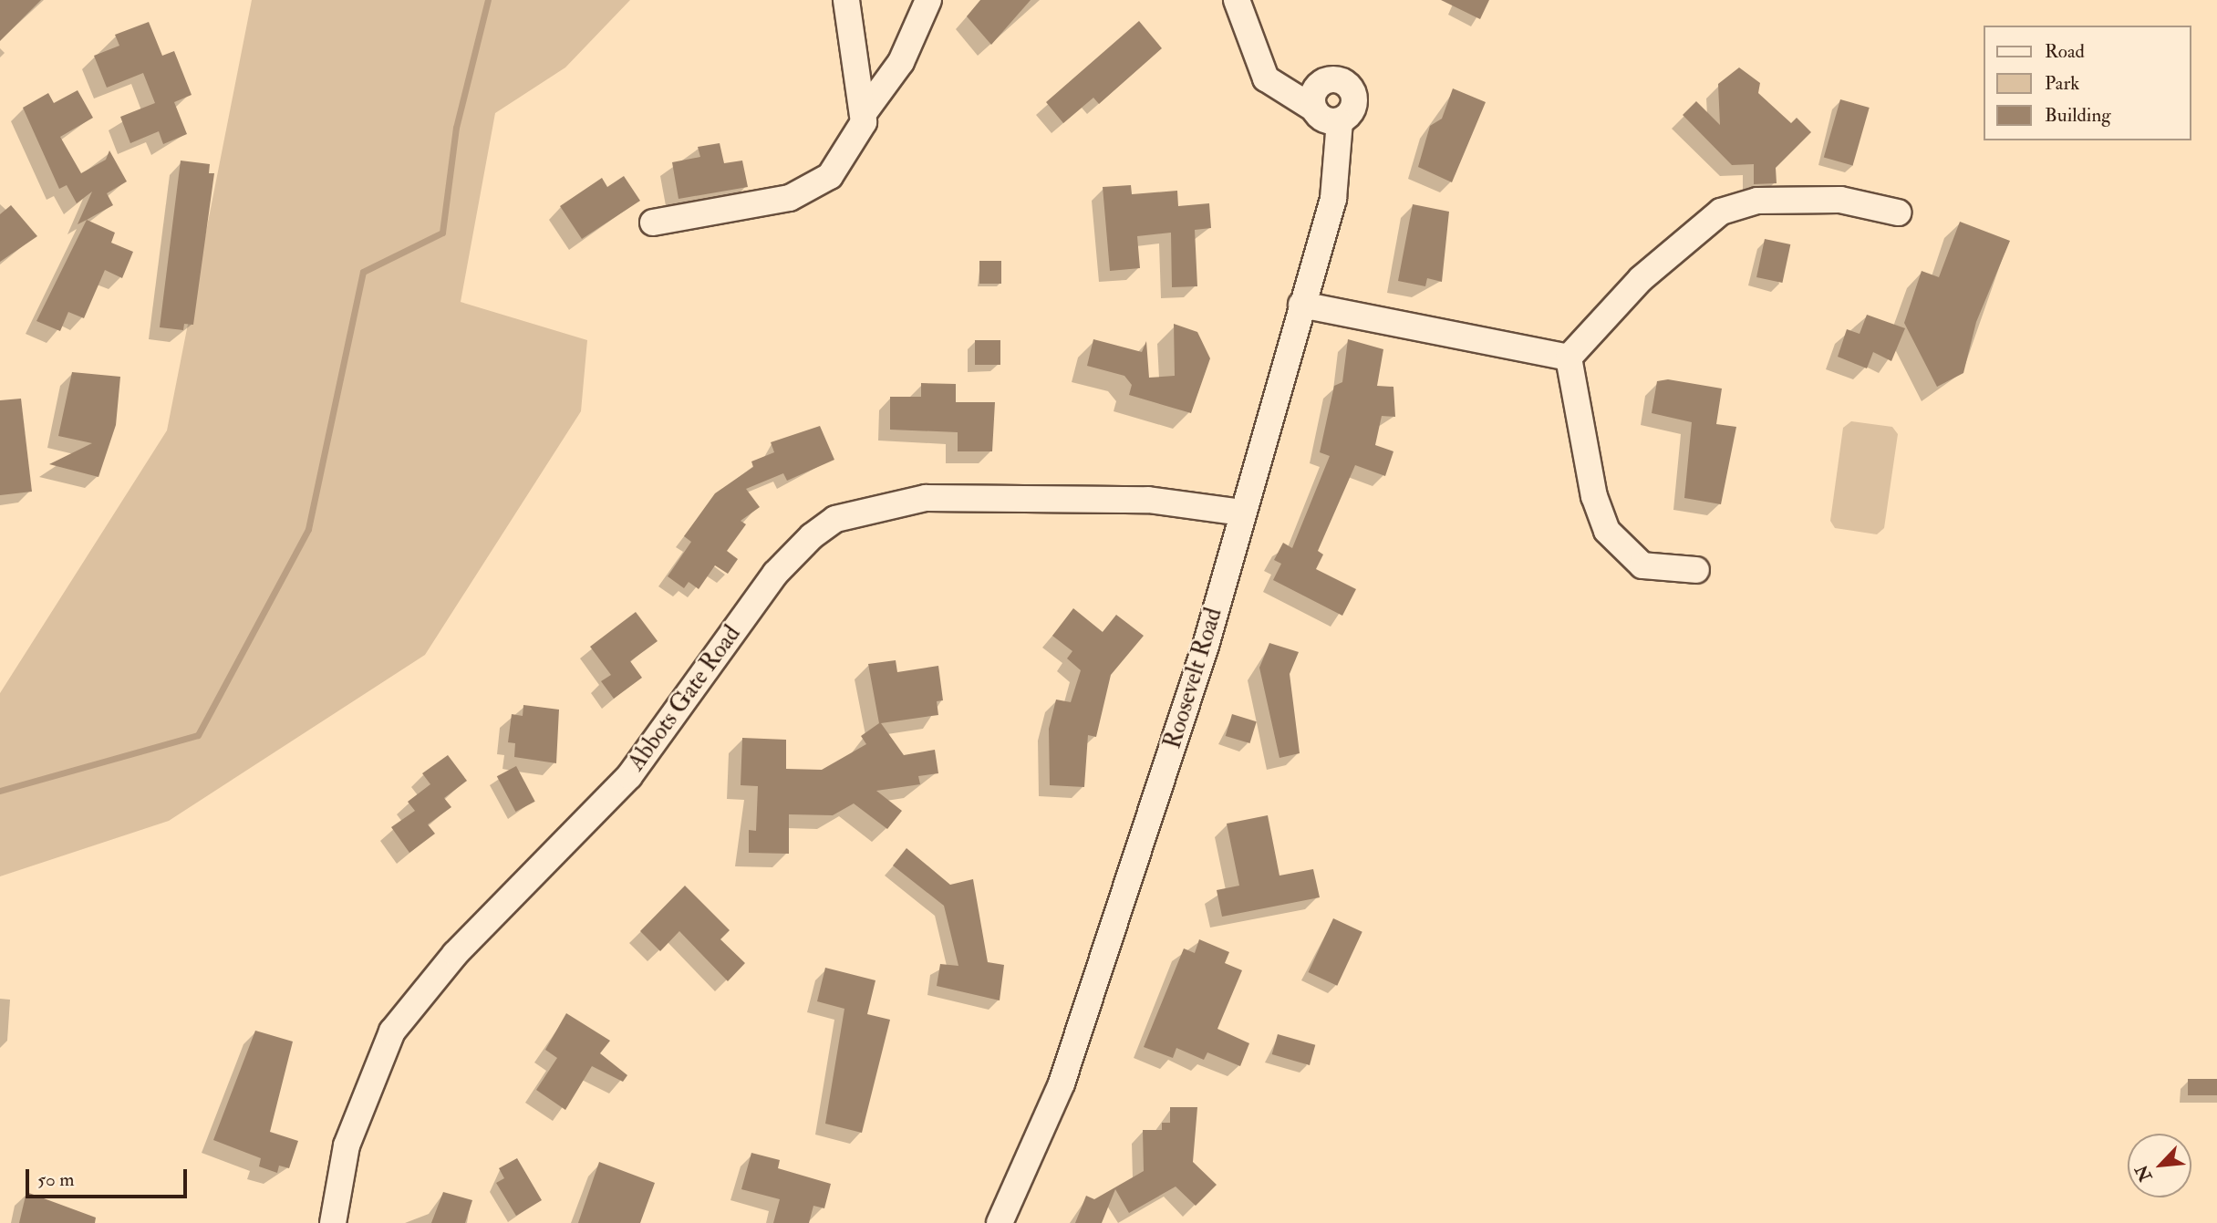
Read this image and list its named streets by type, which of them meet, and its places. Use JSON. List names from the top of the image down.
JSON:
{
  "streets": {
    "street": ["Roosevelt Road", "Abbots Gate Road"]
  },
  "crossings": [
    ["Roosevelt Road", "Abbots Gate Road"]
  ],
  "legend": ["Road", "Park", "Building"],
  "scale_bar": "50 m",
  "north": "bottom left"
}
